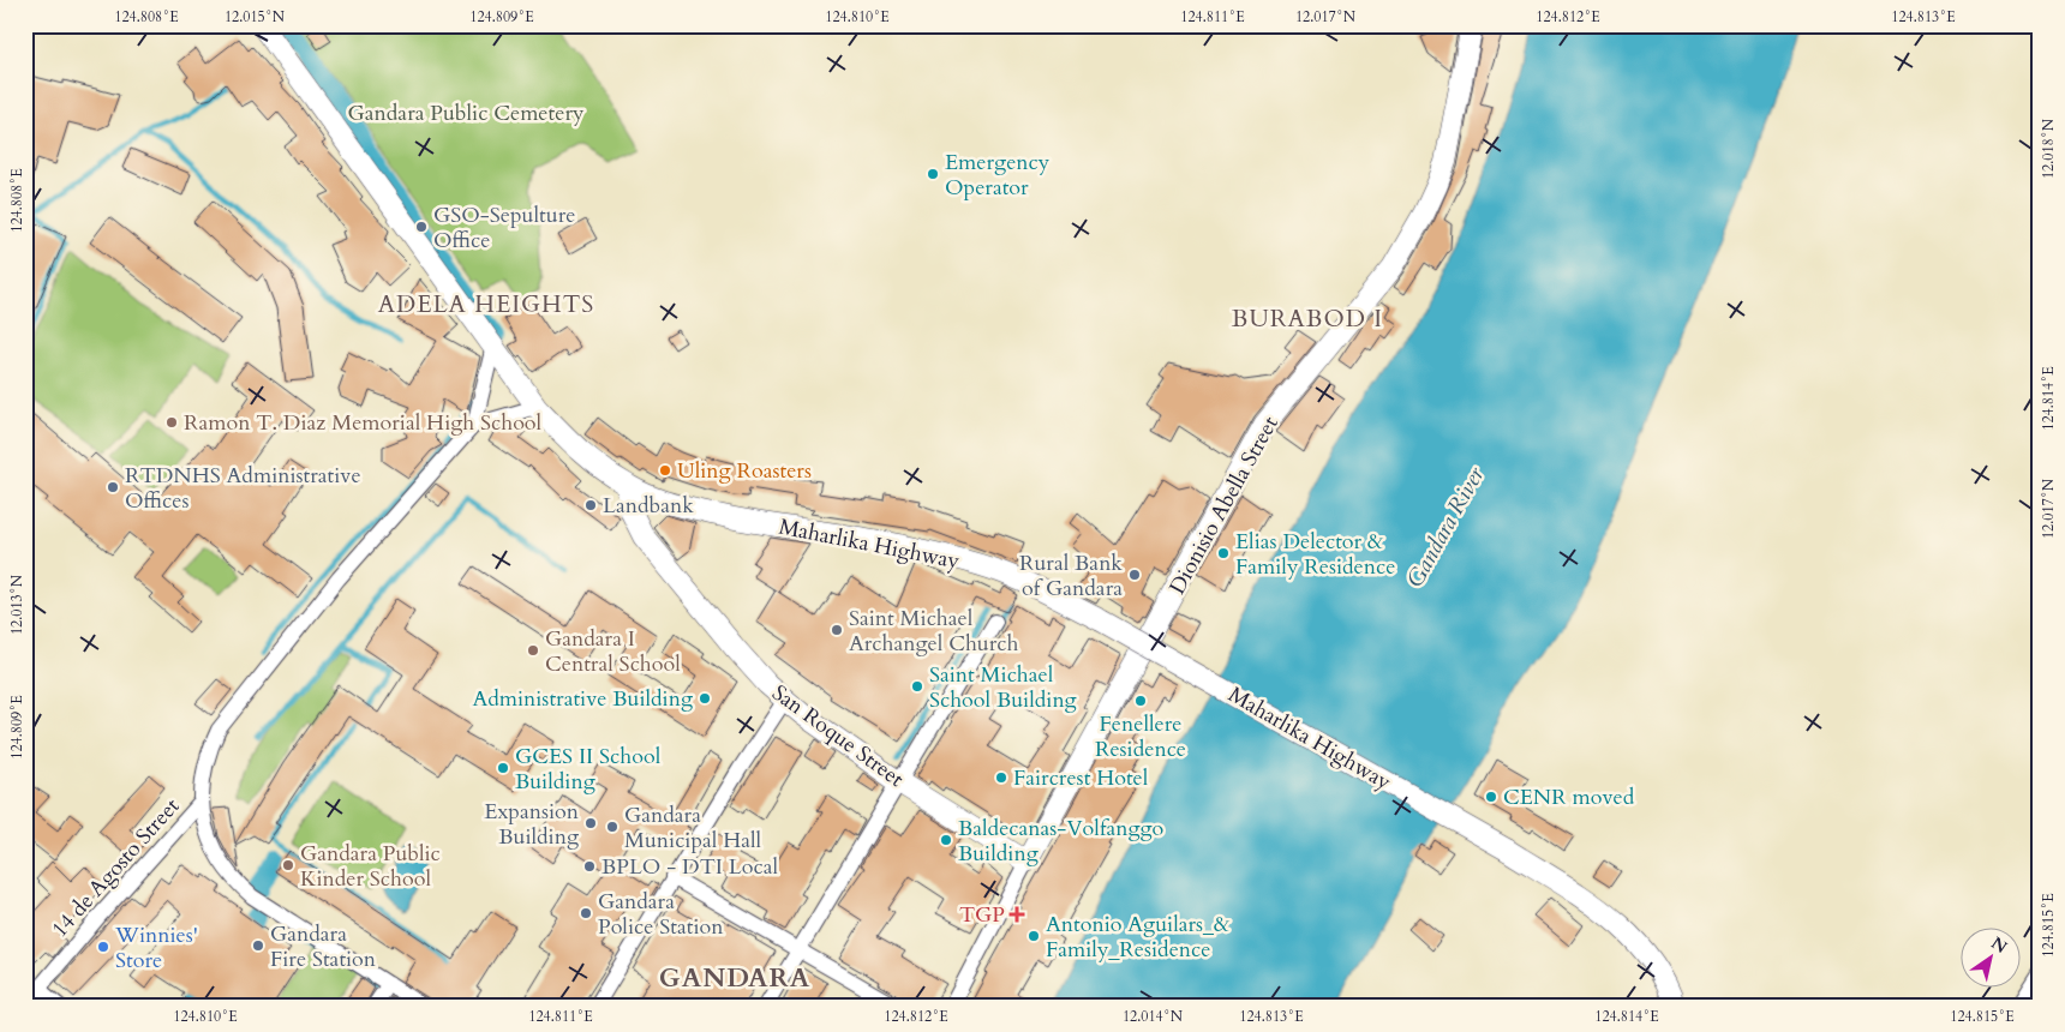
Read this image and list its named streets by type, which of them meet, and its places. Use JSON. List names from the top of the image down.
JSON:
{
  "streets": {
    "main road": ["Dionisio Abella Street", "Maharlika Highway", "San Roque Street"],
    "street": ["14 de Agosto Street"]
  },
  "crossings": [
    ["Dionisio Abella Street", "San Roque Street"],
    ["Maharlika Highway", "San Roque Street"]
  ],
  "districts": ["ADELA HEIGHTS", "BURABOD I", "GANDARA"],
  "water": ["Gandara River"],
  "parks": ["Gandara Public Cemetery"],
  "places": {
    "other": [
      "Emergency Operator",
      "GSO-Sepulture Office",
      "Ramon T. Diaz Memorial High School",
      "Uling Roasters",
      "RTDNHS Administrative Offices",
      "Landbank",
      "Elias Delector & Family Residence",
      "Rural Bank of Gandara",
      "Saint Michael Archangel Church",
      "Gandara I Central School",
      "Saint Michael School Building",
      "Administrative Building",
      "Fenellere Residence",
      "GCES II School Building",
      "Faircrest Hotel",
      "CENR moved",
      "Expansion Building",
      "Gandara Municipal Hall",
      "Baldecanas-Volfanggo Building",
      "Gandara Public Kinder School",
      "BPLO - DTI Local",
      "Gandara Police Station",
      "Antonio Aguilars_& Family_Residence",
      "Gandara Fire Station",
      "Winnies' Store"
    ],
    "health": ["TGP"]
  },
  "north": "top right",
  "coordinates": [
    "124.808°E",
    "12.015°N",
    "124.809°E",
    "124.810°E",
    "124.811°E",
    "12.017°N",
    "124.812°E",
    "124.813°E",
    "12.018°N",
    "124.814°E",
    "12.013°N",
    "124.815°E",
    "12.014°N"
  ]
}
